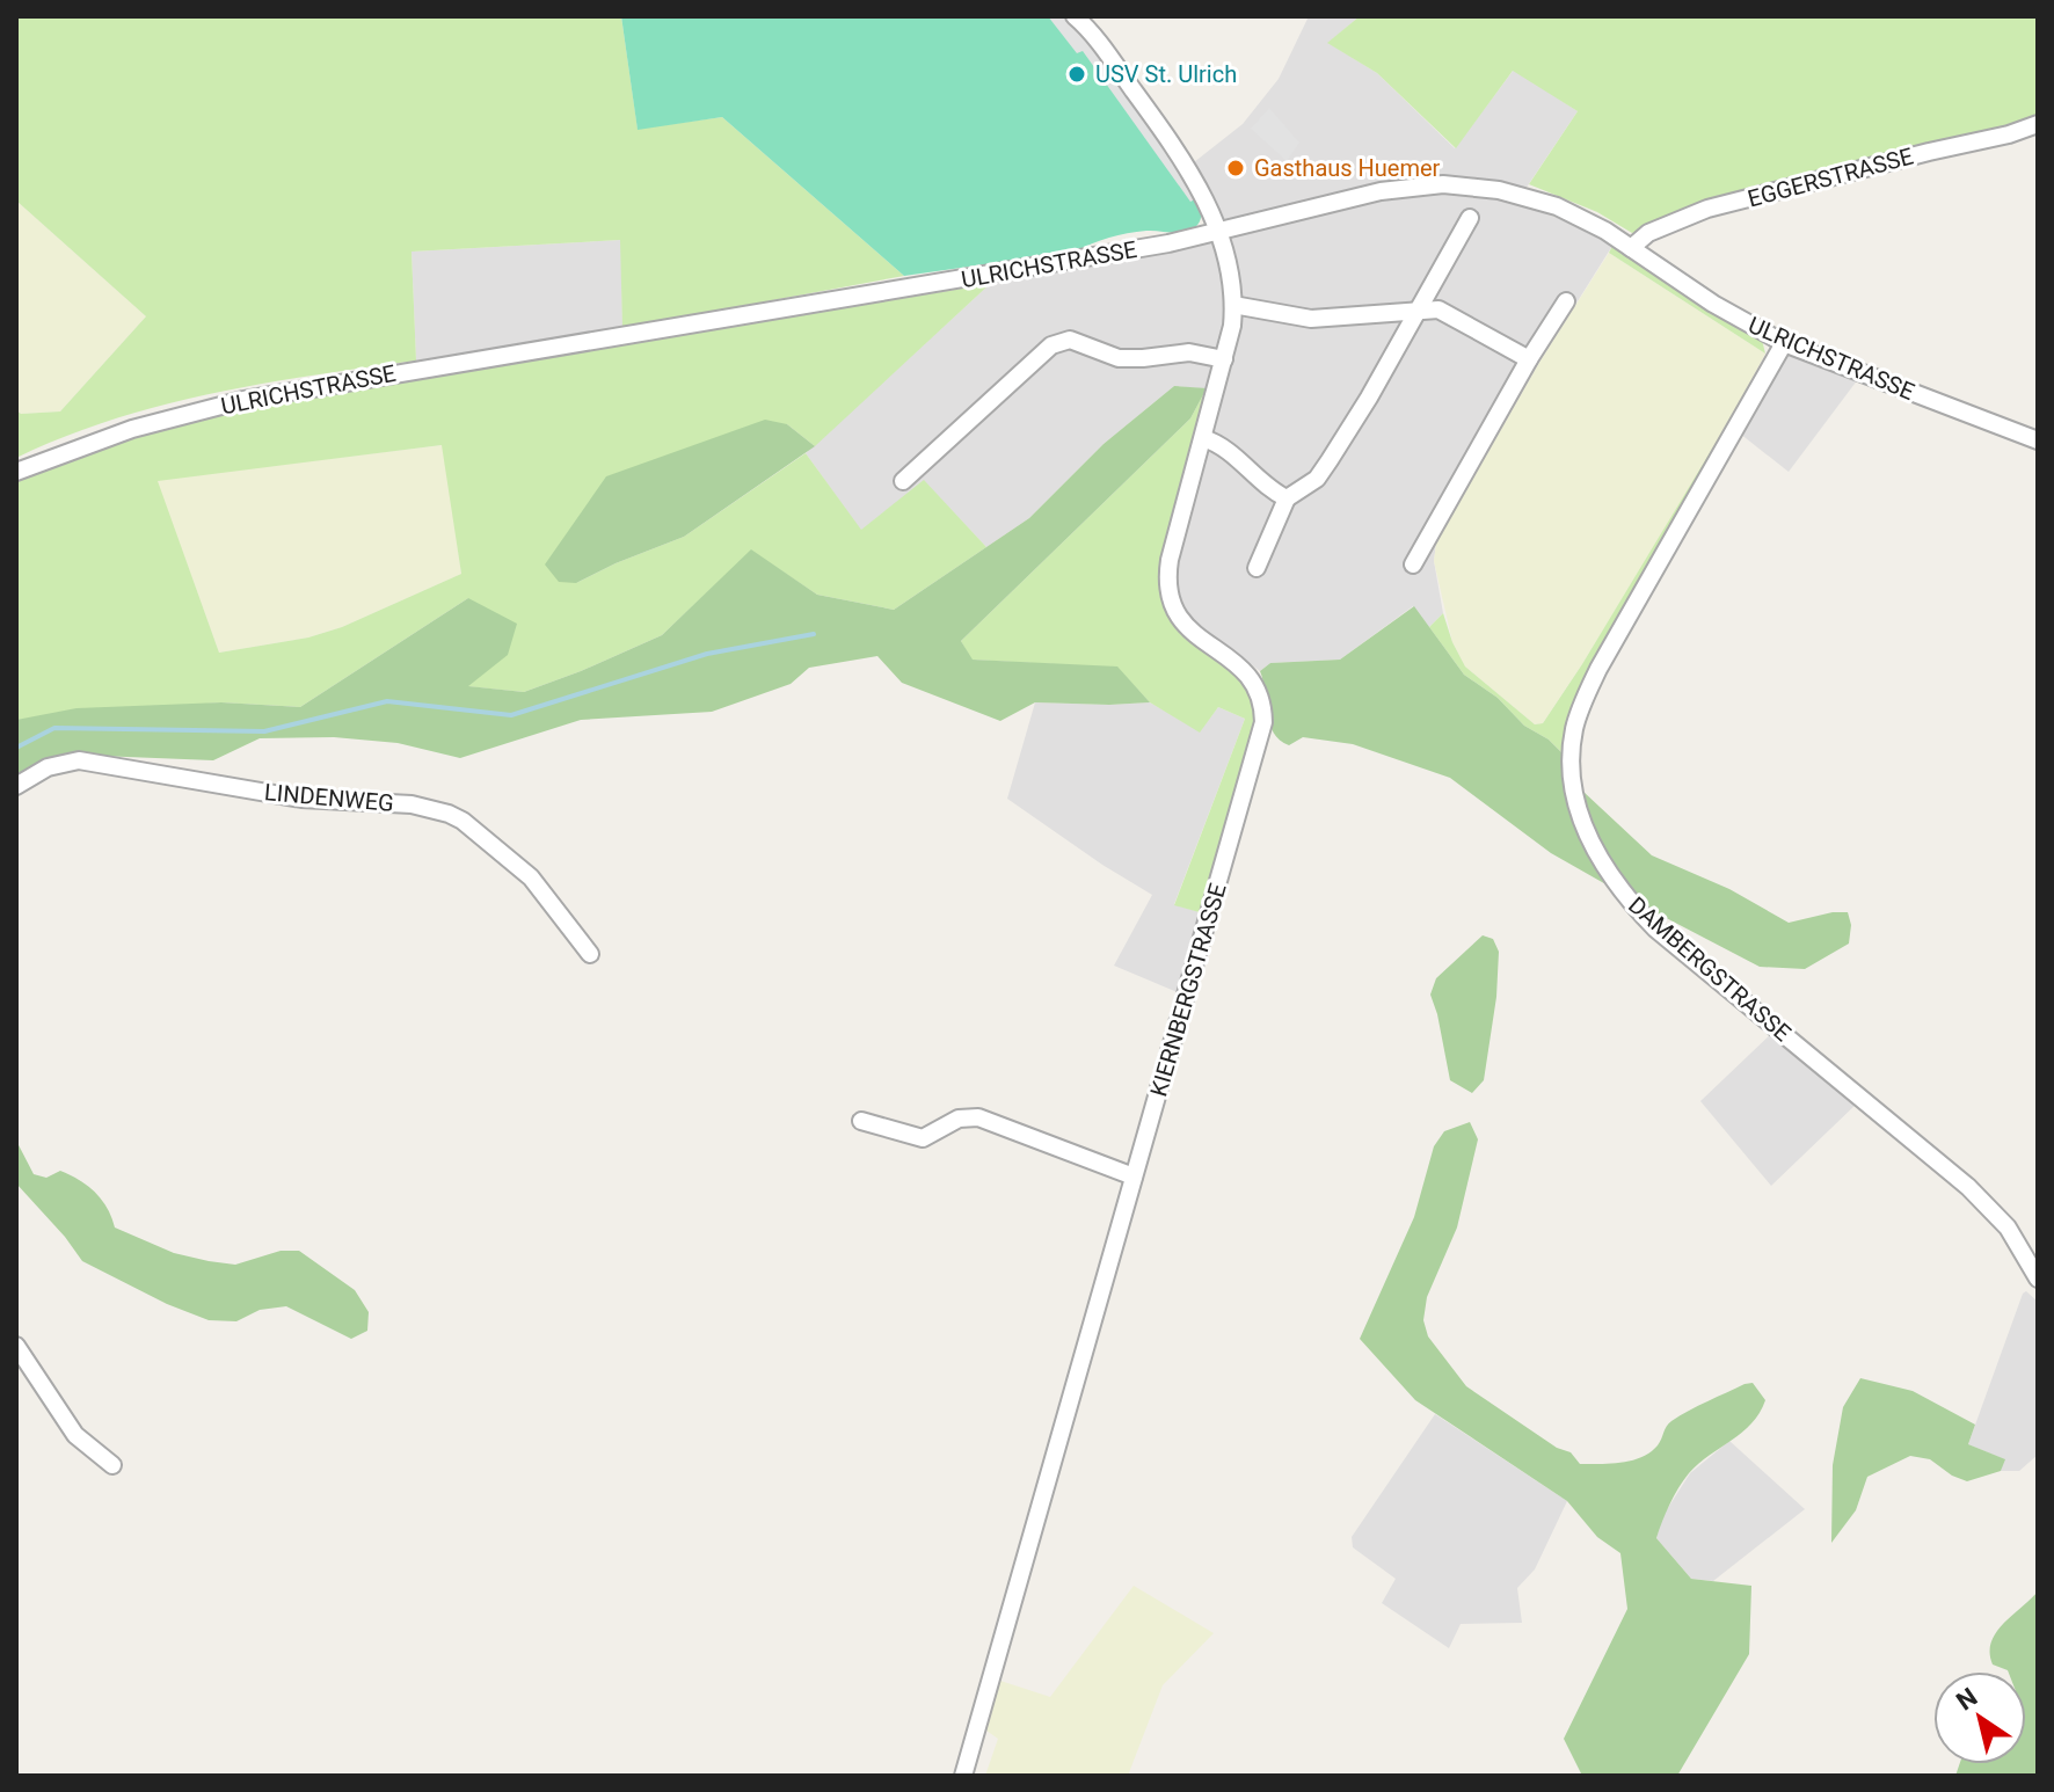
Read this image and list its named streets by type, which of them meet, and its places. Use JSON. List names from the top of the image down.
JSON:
{
  "streets": {
    "street": [
      "EGGERSTRASSE",
      "ULRICHSTRASSE",
      "LINDENWEG",
      "DAMBERGSTRASSE",
      "KIERNBERGSTRASSE"
    ]
  },
  "crossings": [
    ["EGGERSTRASSE", "ULRICHSTRASSE"],
    ["ULRICHSTRASSE", "DAMBERGSTRASSE"],
    ["ULRICHSTRASSE", "KIERNBERGSTRASSE"]
  ],
  "places": ["USV St. Ulrich", "Gasthaus Huemer"],
  "north": "top left"
}
